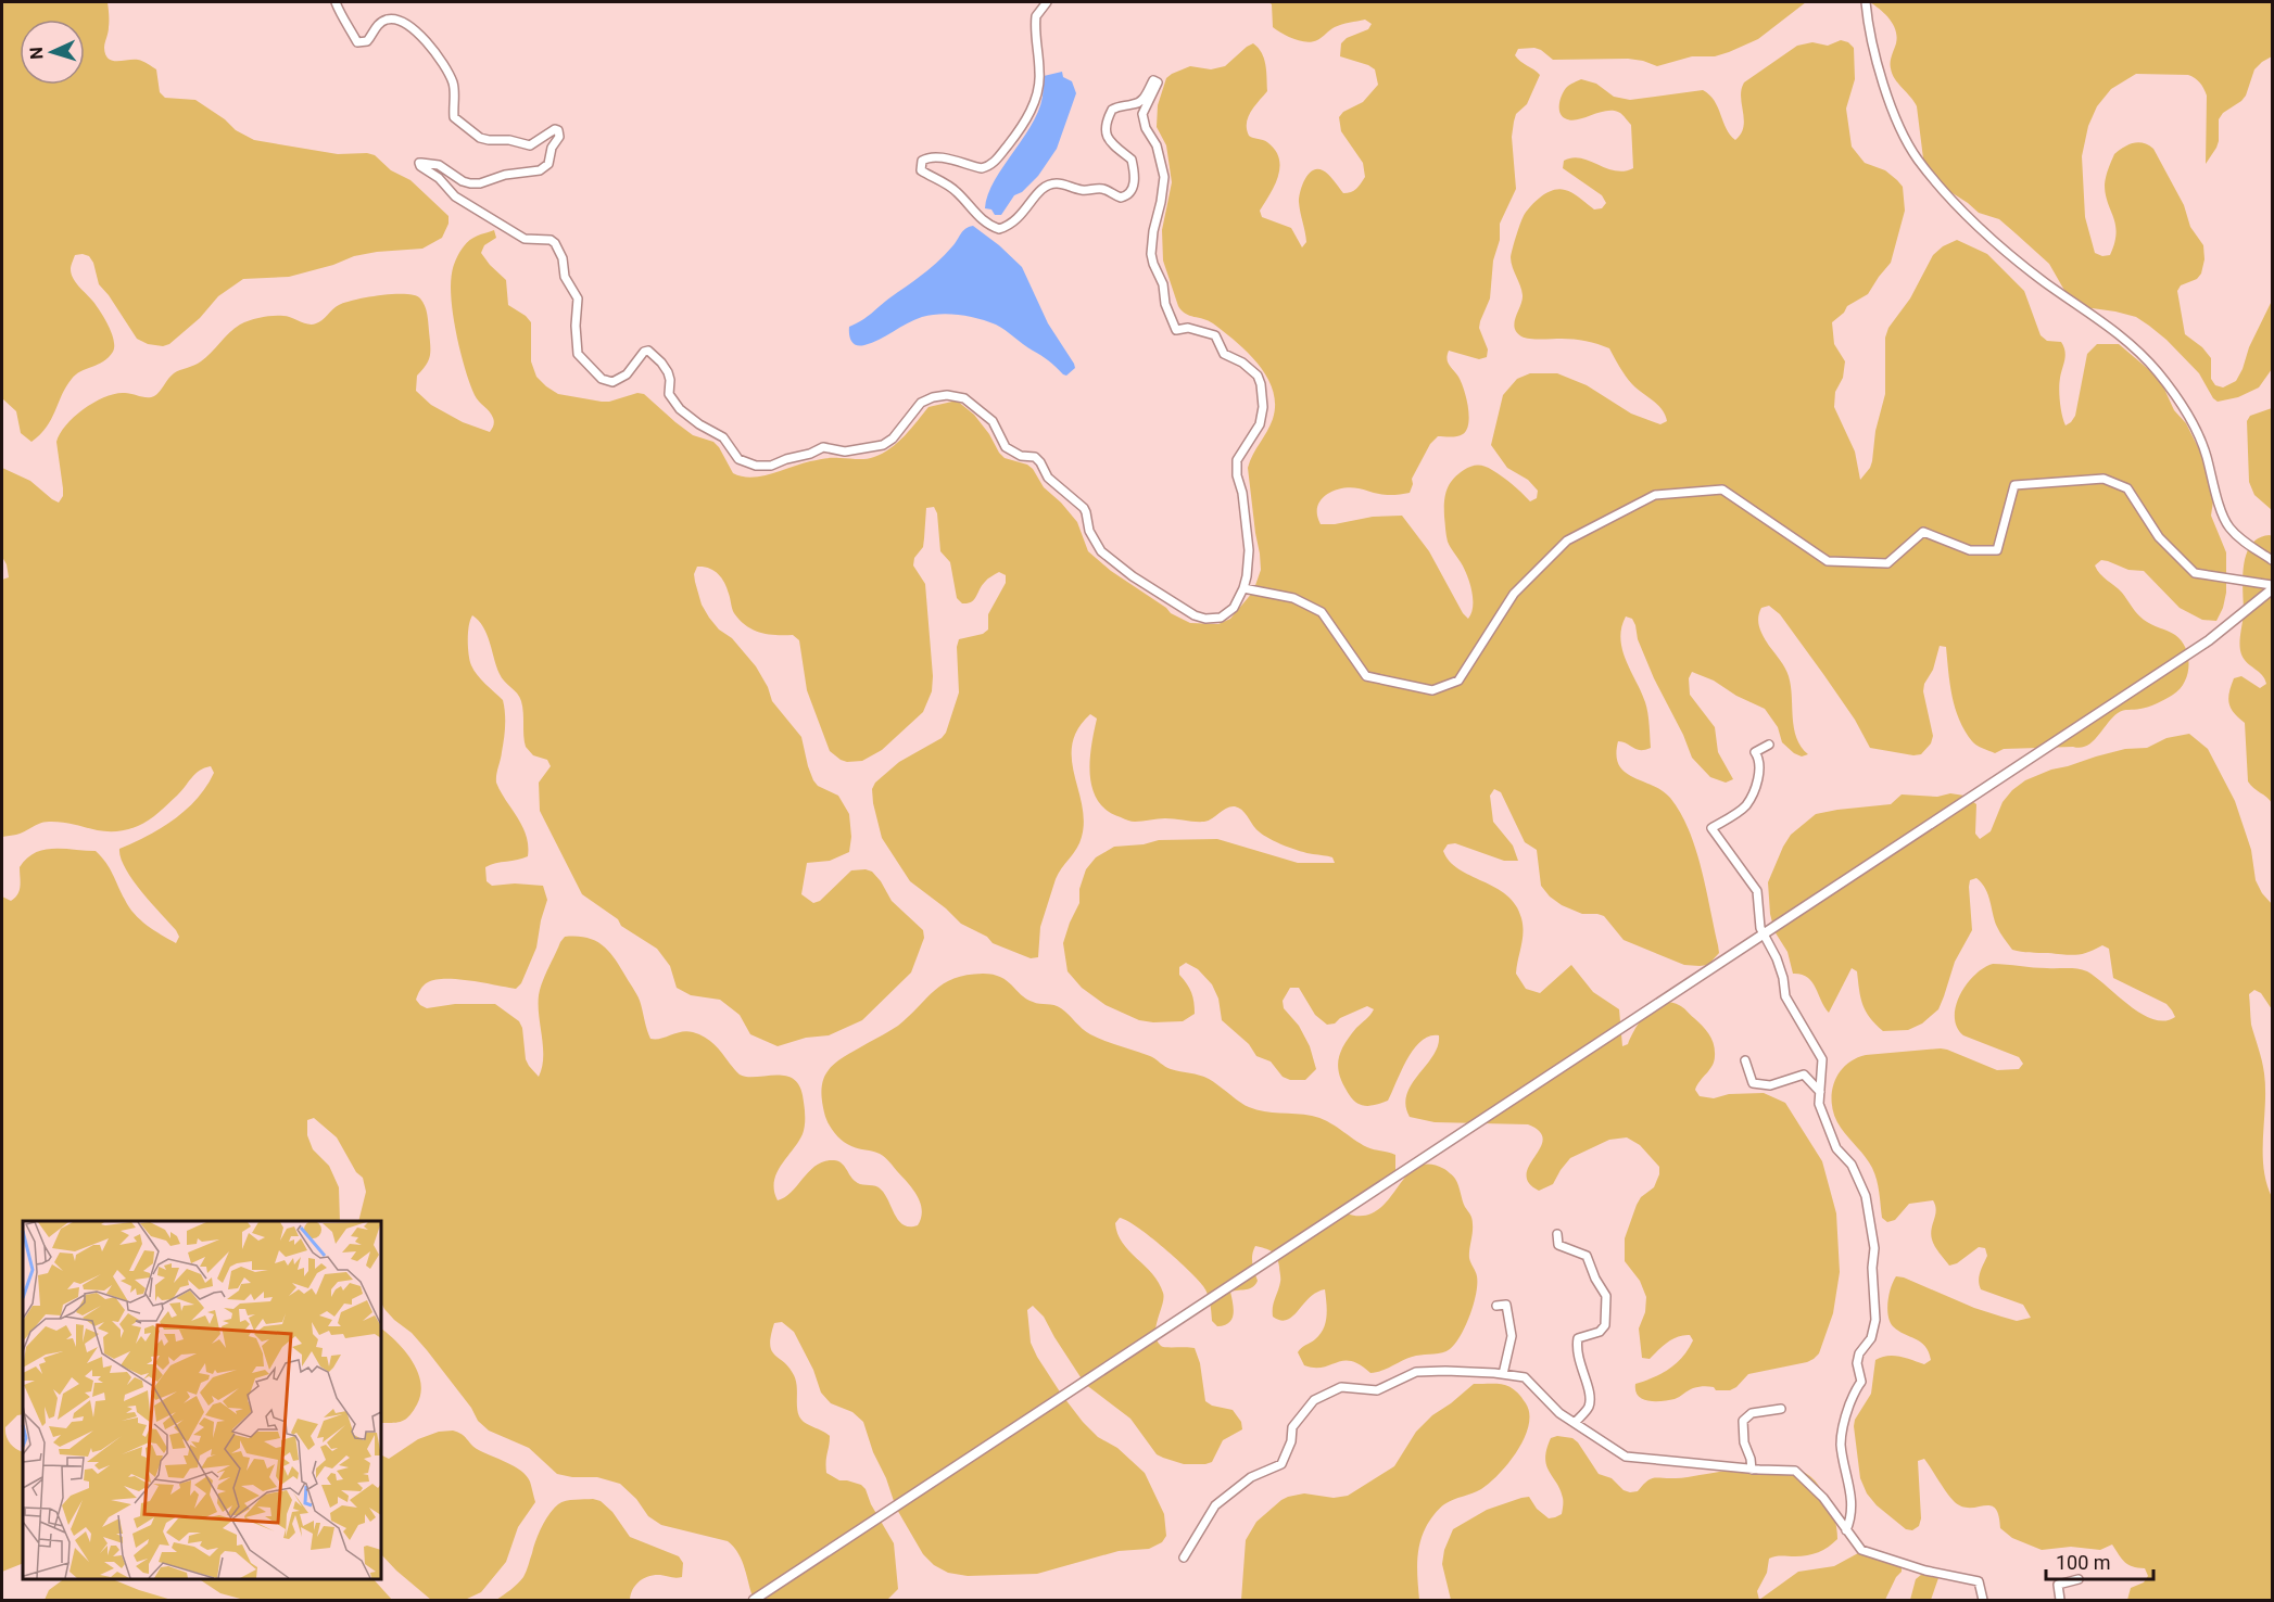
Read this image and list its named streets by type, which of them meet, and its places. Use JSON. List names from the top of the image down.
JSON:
{
  "scale_bar": "100 m",
  "north": "left"
}
